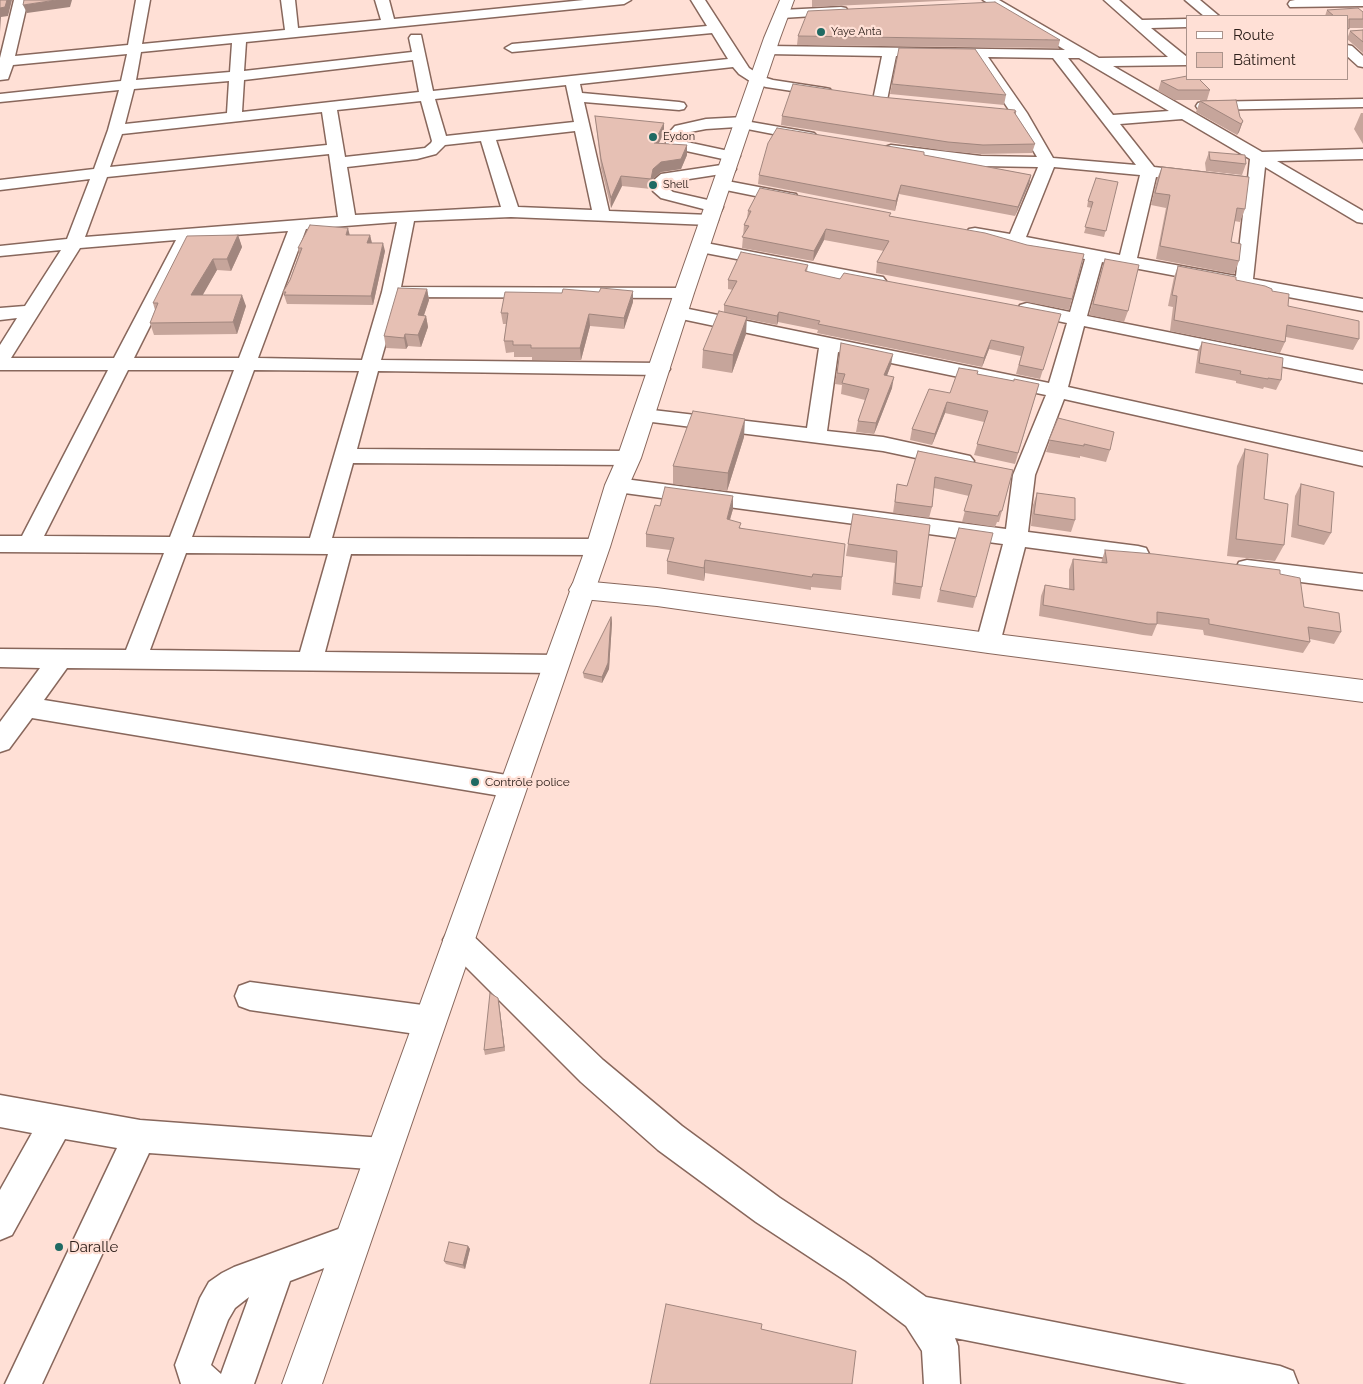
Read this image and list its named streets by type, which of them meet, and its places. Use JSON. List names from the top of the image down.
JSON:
{
  "places": [
    "Yaye Anta",
    "Eydon",
    "Shell",
    "Contrôle police",
    "Daralle"
  ],
  "legend": ["Route", "Bâtiment"]
}
